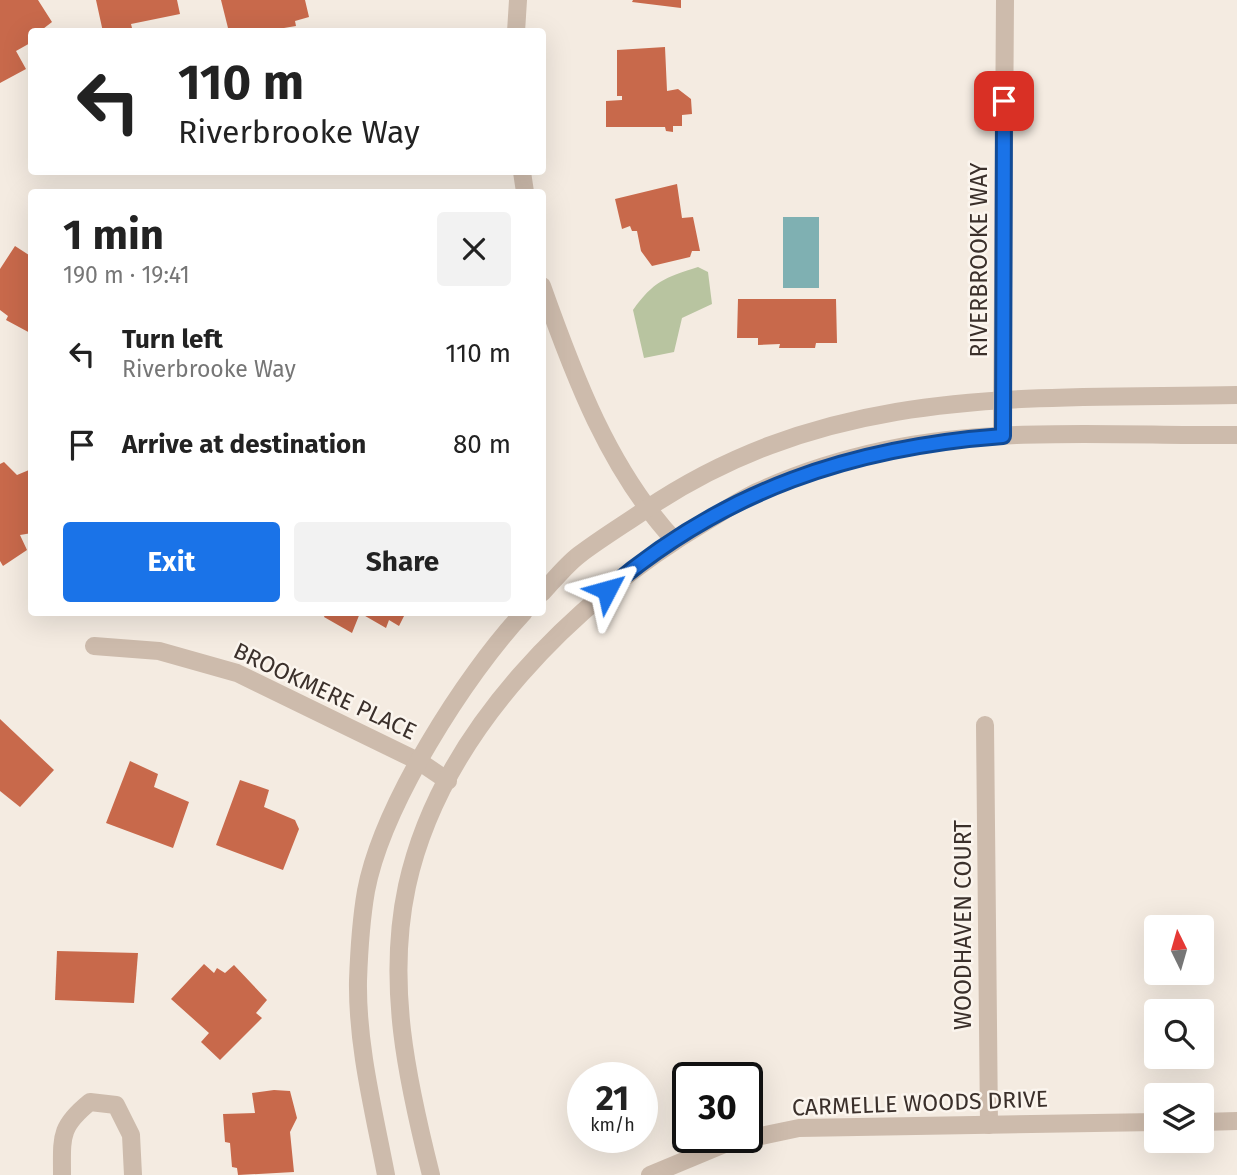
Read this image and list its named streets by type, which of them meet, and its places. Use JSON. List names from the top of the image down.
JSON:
{
  "streets": {
    "street": [
      "RIVERBROOKE WAY",
      "BROOKMERE PLACE",
      "WOODHAVEN COURT",
      "CARMELLE WOODS DRIVE"
    ]
  },
  "crossings": [
    ["WOODHAVEN COURT", "CARMELLE WOODS DRIVE"]
  ],
  "north": "top",
  "page": {
    "turn": ["110 m", "Riverbrooke Way"],
    "heading": ["1 min", "190 m · 19:41"],
    "list": [
      {
        "name": "Turn left",
        "note": "Riverbrooke Way",
        "value": "110 m"
      },
      {
        "name": "Arrive at destination",
        "value": "80 m"
      }
    ],
    "buttons": ["Exit", "Share"],
    "speed": "21 km/h",
    "limit": "30"
  }
}
